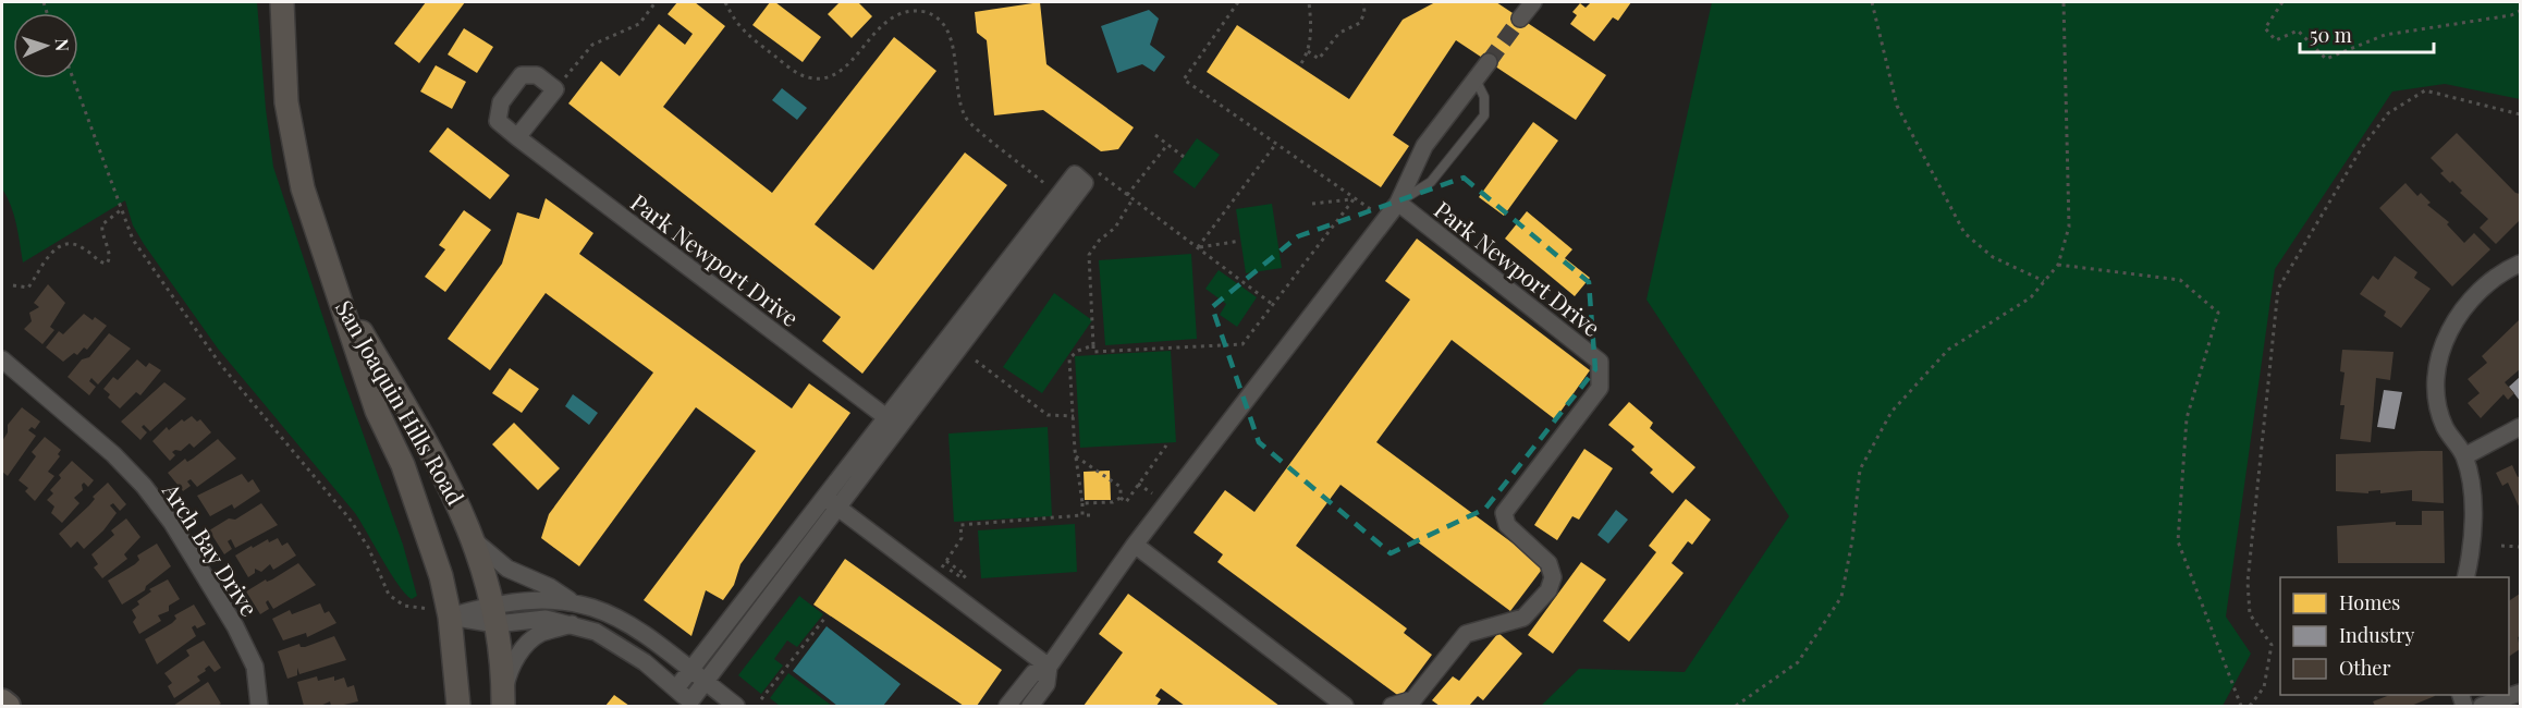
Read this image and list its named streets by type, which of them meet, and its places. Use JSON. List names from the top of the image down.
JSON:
{
  "streets": {
    "street": ["Park Newport Drive", "San Joaquin Hills Road", "Arch Bay Drive"]
  },
  "legend": ["Homes", "Industry", "Other"],
  "scale_bar": "50 m",
  "north": "right"
}
